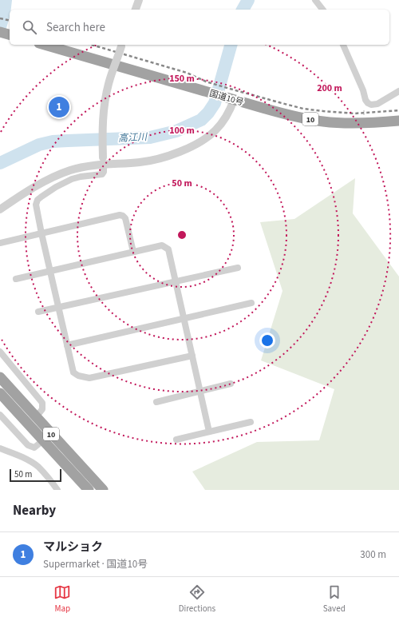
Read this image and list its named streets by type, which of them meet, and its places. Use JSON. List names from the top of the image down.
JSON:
{
  "streets": {
    "highway": ["国道10号", "10"]
  },
  "water": ["高江川"],
  "scale_bar": "50 m",
  "page": {
    "search": "Search here",
    "pins": "1",
    "scale": "50 m",
    "heading": "Nearby",
    "list": [
      {
        "mark": "1",
        "name": "マルショク",
        "note": "Supermarket · 国道10号",
        "value": "300 m"
      }
    ],
    "nav": ["Map", "Directions", "Saved"]
  },
  "rings": [
    "150 m",
    "200 m",
    "100 m",
    "50 m"
  ]
}
